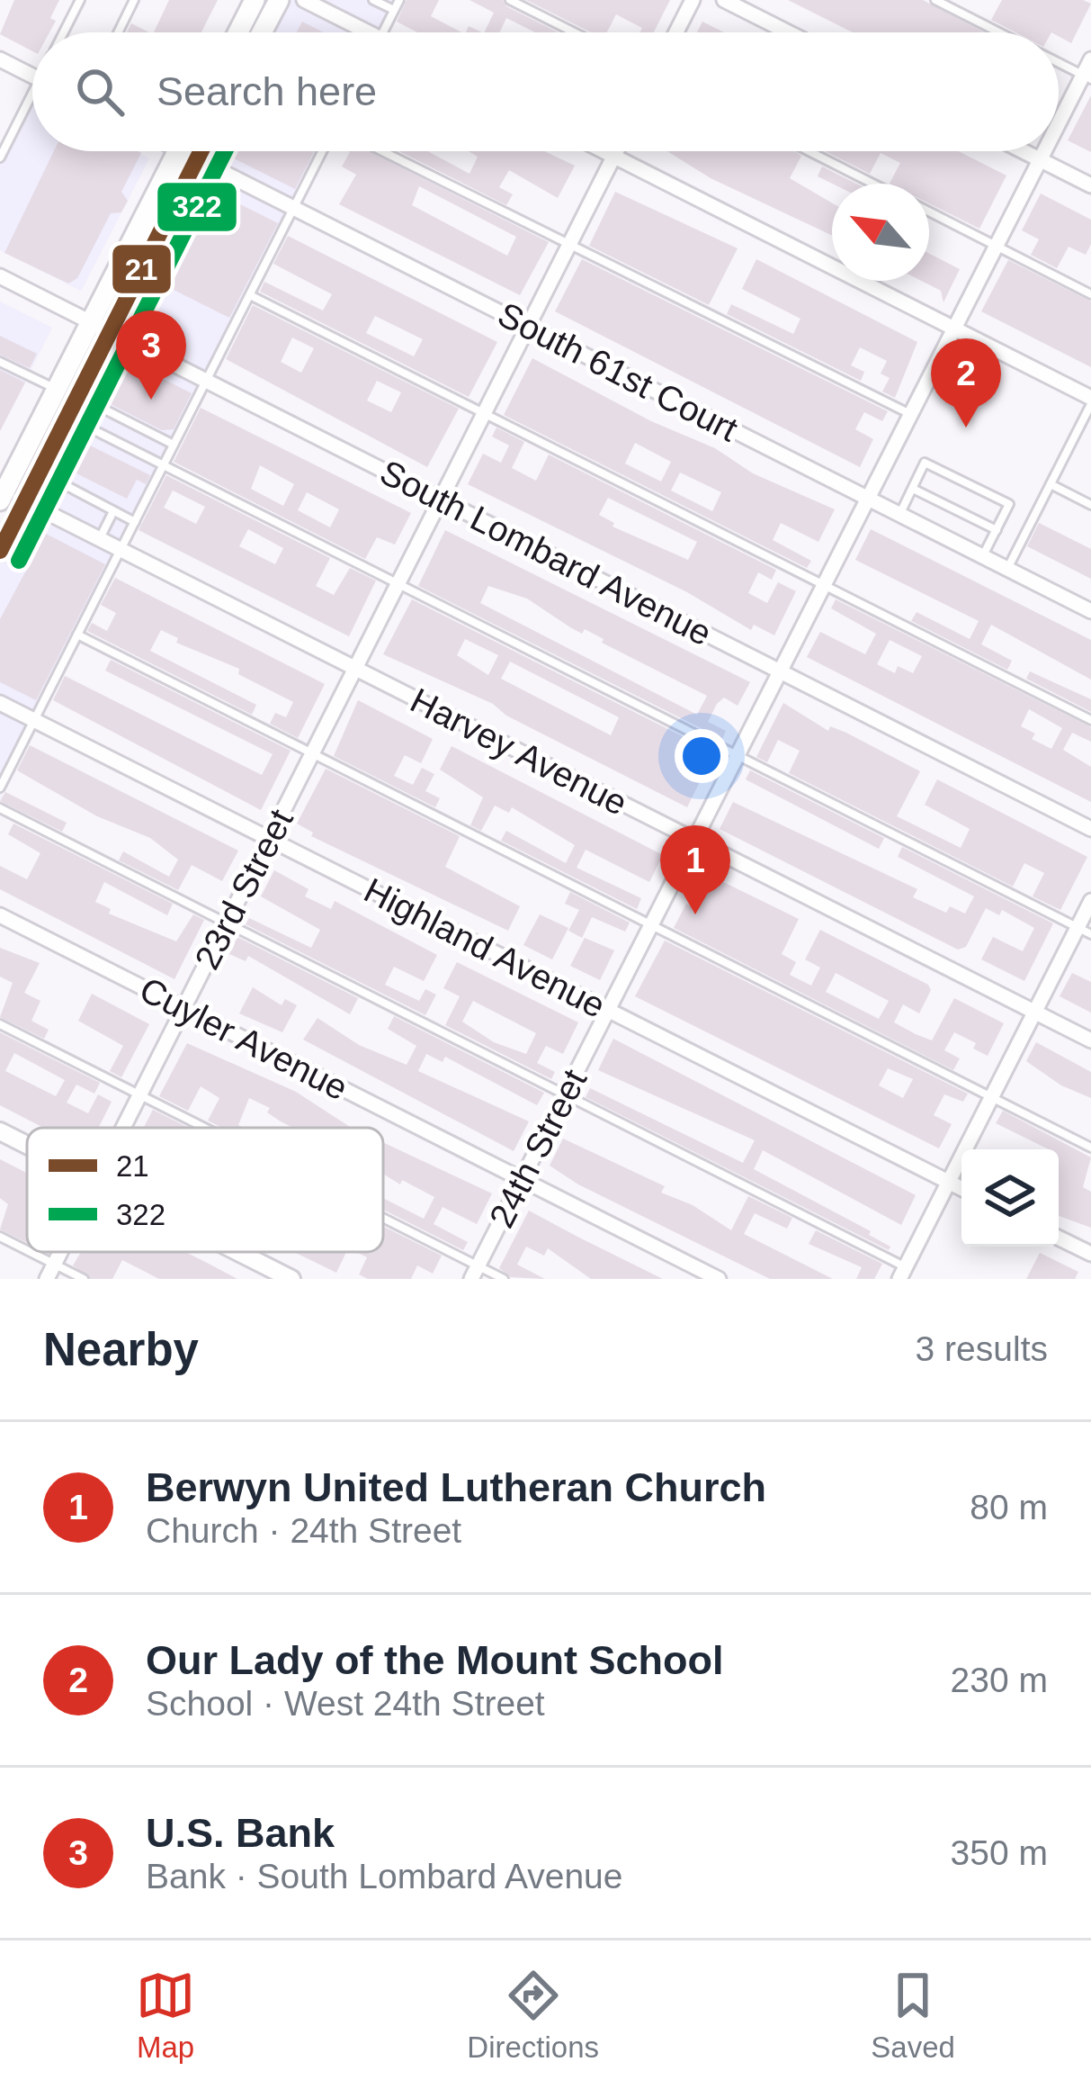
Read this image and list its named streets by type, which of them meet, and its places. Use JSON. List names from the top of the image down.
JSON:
{
  "streets": {
    "street": [
      "South 61st Court",
      "South Lombard Avenue",
      "Harvey Avenue",
      "23rd Street",
      "Highland Avenue",
      "Cuyler Avenue",
      "24th Street"
    ]
  },
  "crossings": [
    ["South 61st Court", "23rd Street"],
    ["South 61st Court", "24th Street"],
    ["South Lombard Avenue", "23rd Street"],
    ["South Lombard Avenue", "24th Street"],
    ["Harvey Avenue", "23rd Street"],
    ["Harvey Avenue", "24th Street"],
    ["23rd Street", "Highland Avenue"],
    ["23rd Street", "Cuyler Avenue"],
    ["Highland Avenue", "24th Street"],
    ["Cuyler Avenue", "24th Street"]
  ],
  "lines": ["transit line 21", "transit line 322"],
  "legend": ["21", "322"],
  "north": "top left",
  "page": {
    "search": "Search here",
    "pins": ["3", "2", "1"],
    "heading": ["Nearby", "3 results"],
    "list": [
      {
        "mark": "1",
        "name": "Berwyn United Lutheran Church",
        "note": "Church · 24th Street",
        "value": "80 m"
      },
      {
        "mark": "2",
        "name": "Our Lady of the Mount School",
        "note": "School · West 24th Street",
        "value": "230 m"
      },
      {
        "mark": "3",
        "name": "U.S. Bank",
        "note": "Bank · South Lombard Avenue",
        "value": "350 m"
      }
    ],
    "nav": ["Map", "Directions", "Saved"]
  }
}
